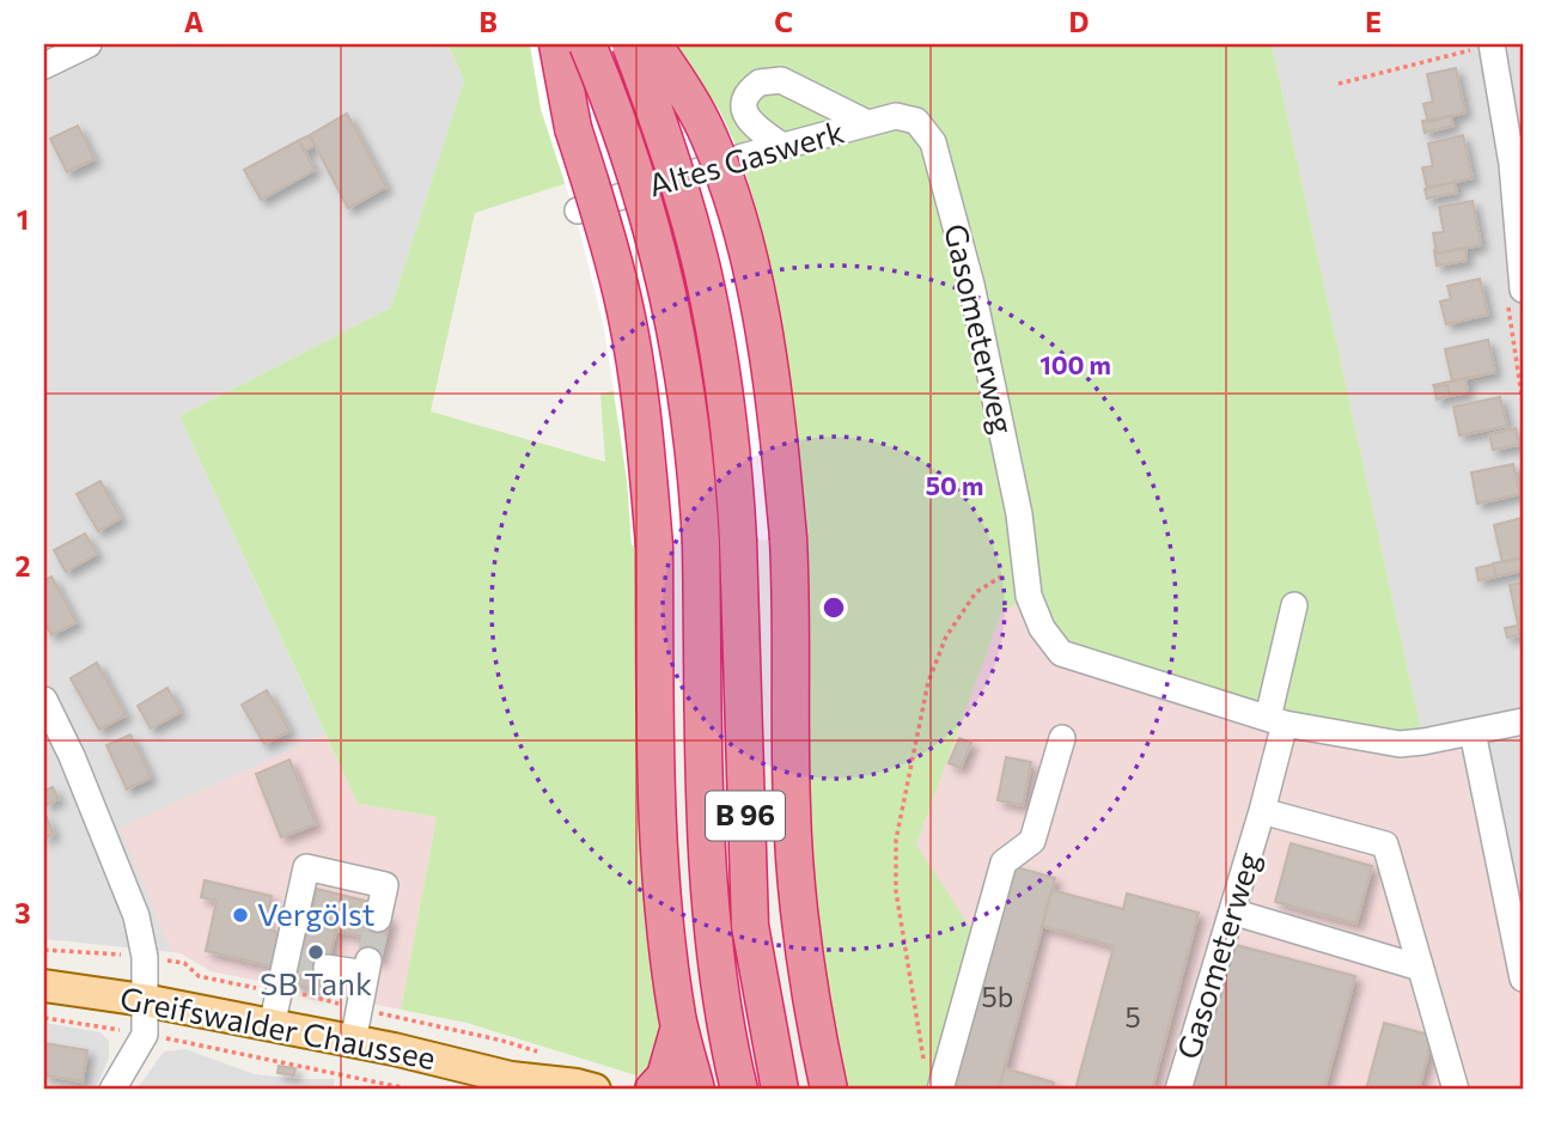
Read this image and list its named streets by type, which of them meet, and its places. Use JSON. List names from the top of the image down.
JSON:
{
  "streets": {
    "highway": ["B 96"],
    "main road": ["Greifswalder Chaussee"],
    "street": ["Altes Gaswerk", "Gasometerweg"]
  },
  "crossings": [
    ["Altes Gaswerk", "Gasometerweg"]
  ],
  "places": ["Vergölst", "SB Tank"],
  "house_numbers": ["5b", "5"],
  "grid": {
    "columns": [
      "A",
      "B",
      "C",
      "D",
      "E"
    ],
    "rows": ["1", "2", "3"]
  },
  "rings": ["100 m", "50 m"]
}
